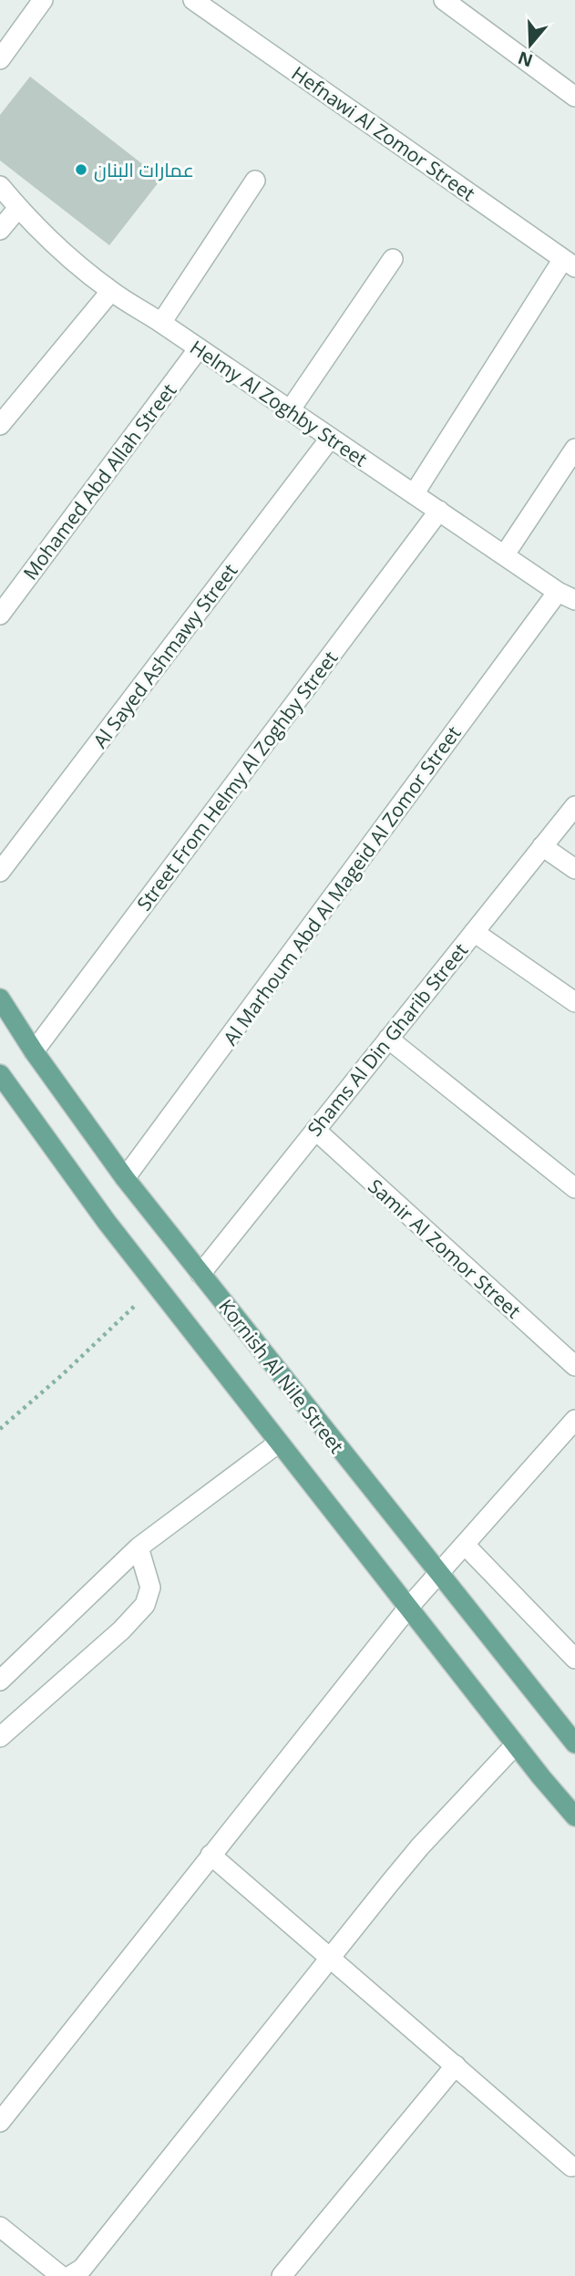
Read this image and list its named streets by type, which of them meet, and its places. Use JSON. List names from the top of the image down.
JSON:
{
  "streets": {
    "main road": ["Kornish Al Nile Street"],
    "street": [
      "Hefnawi Al Zomor Street",
      "Helmy Al Zoghby Street",
      "Mohamed Abd Allah Street",
      "Al Sayed Ashmawy Street",
      "Street From Helmy Al Zoghby Street",
      "Al Marhoum Abd Al Mageid Al Zomor Street",
      "Shams Al Din Gharib Street",
      "Samir Al Zomor Street"
    ]
  },
  "crossings": [
    ["Helmy Al Zoghby Street", "Mohamed Abd Allah Street"],
    ["Helmy Al Zoghby Street", "Al Sayed Ashmawy Street"],
    ["Helmy Al Zoghby Street", "Street From Helmy Al Zoghby Street"],
    ["Helmy Al Zoghby Street", "Al Marhoum Abd Al Mageid Al Zomor Street"],
    ["Street From Helmy Al Zoghby Street", "Kornish Al Nile Street"],
    ["Al Marhoum Abd Al Mageid Al Zomor Street", "Kornish Al Nile Street"],
    ["Shams Al Din Gharib Street", "Samir Al Zomor Street"],
    ["Shams Al Din Gharib Street", "Kornish Al Nile Street"]
  ],
  "places": ["عمارات البنان"],
  "north": "bottom"
}
